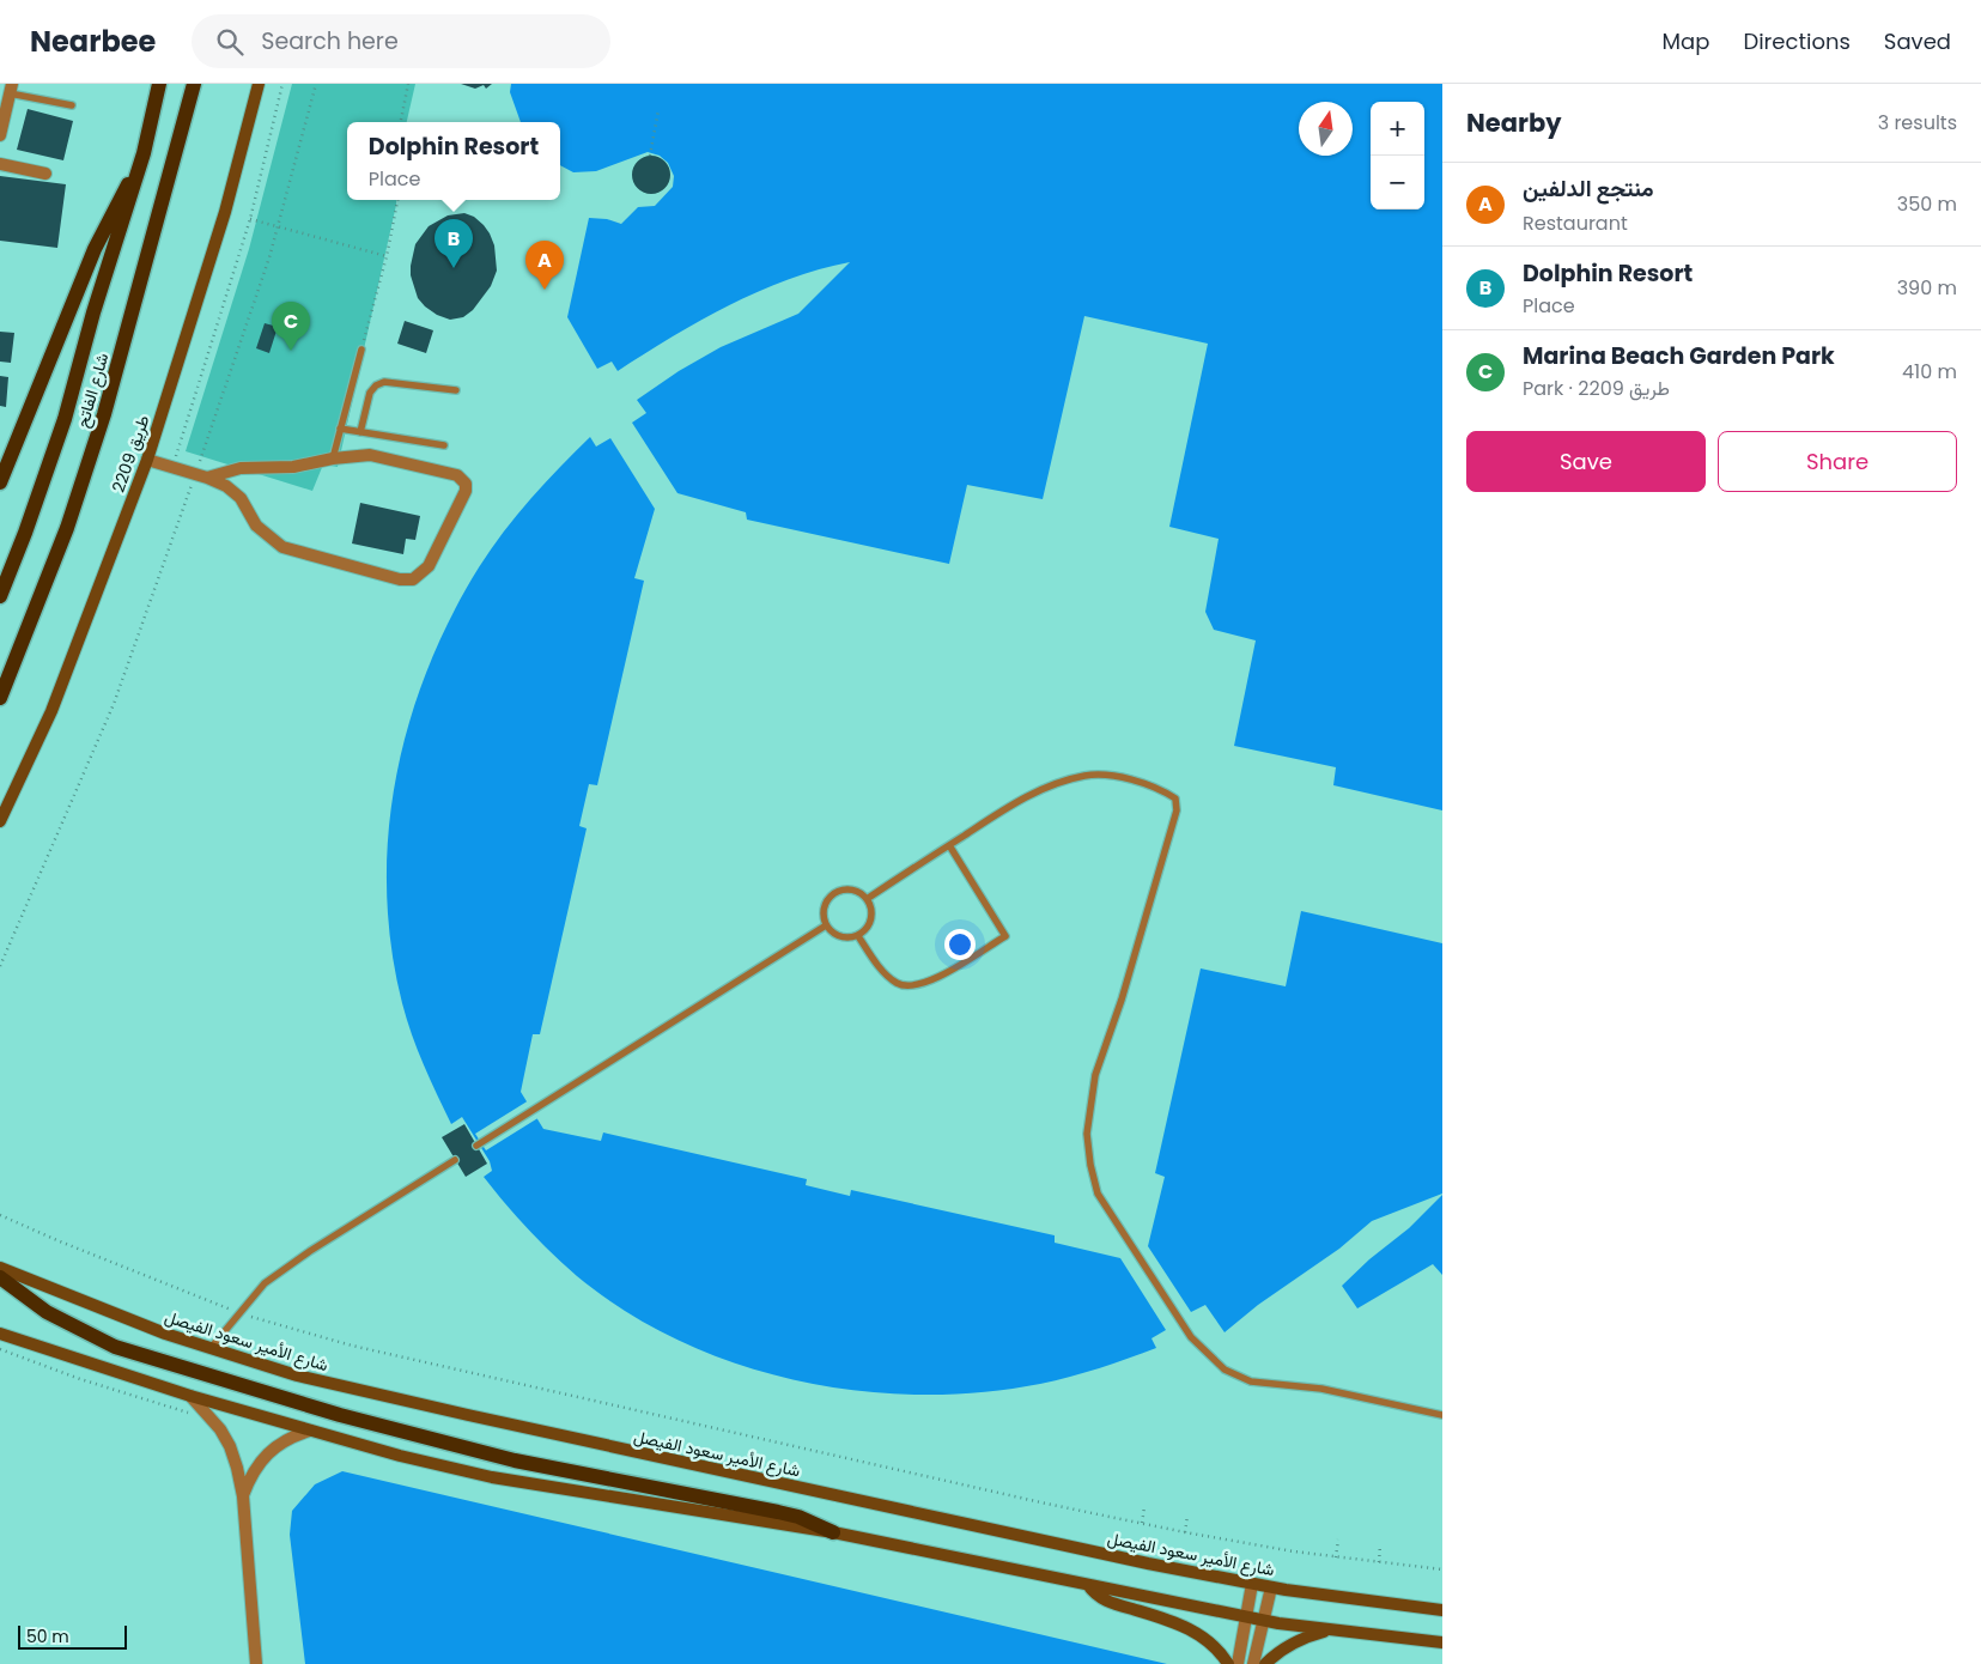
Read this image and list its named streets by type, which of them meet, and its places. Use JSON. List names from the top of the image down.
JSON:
{
  "streets": {
    "main road": ["شارع الفاتح"],
    "street": ["طريق 2209", "شارع الأمير سعود الفيصل"]
  },
  "scale_bar": "50 m",
  "north": "top",
  "page": {
    "header": "Nearbee",
    "search": "Search here",
    "nav": ["Map", "Directions", "Saved"],
    "heading": ["Nearby", "3 results"],
    "map_buttons": ["+", "−"],
    "popup": ["Dolphin Resort", "Place"],
    "list": [
      {
        "mark": "A",
        "name": "منتجع الدلفين",
        "note": "Restaurant",
        "value": "350 m"
      },
      {
        "mark": "B",
        "name": "Dolphin Resort",
        "note": "Place",
        "value": "390 m"
      },
      {
        "mark": "C",
        "name": "Marina Beach Garden Park",
        "note": "Park · طريق 2209",
        "value": "410 m"
      }
    ],
    "pins": ["B", "A", "C"],
    "buttons": ["Save", "Share"],
    "scale": "50 m"
  }
}
